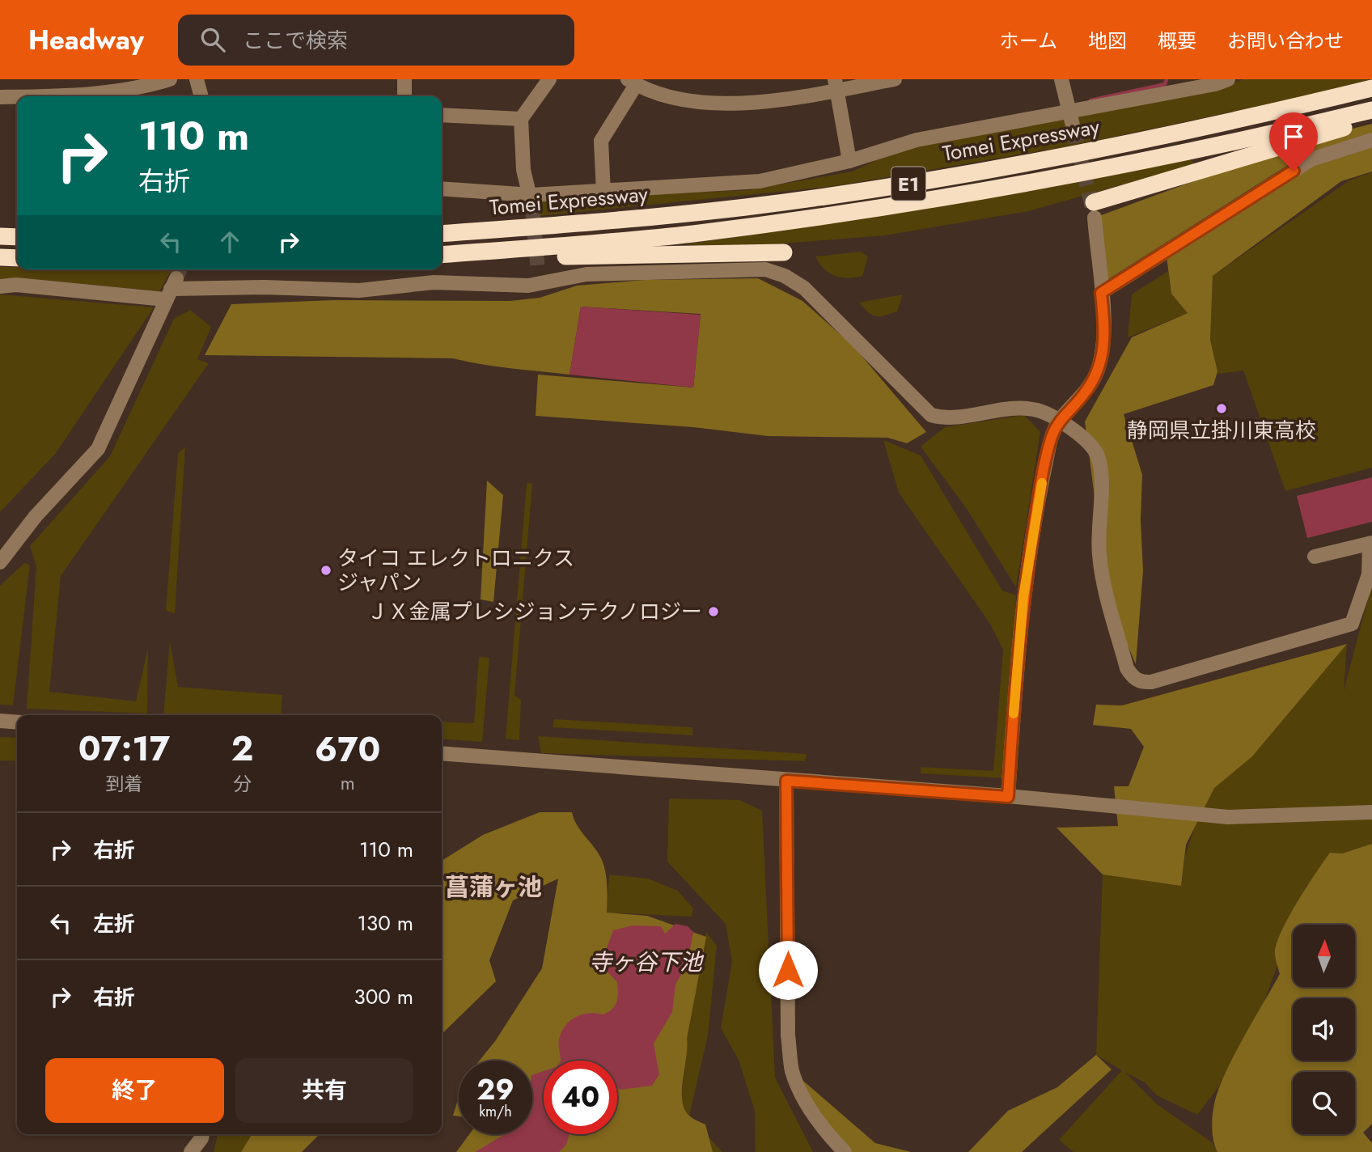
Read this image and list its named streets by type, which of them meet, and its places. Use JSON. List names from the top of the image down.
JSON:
{
  "streets": {
    "highway": ["Tomei Expressway", "E1"]
  },
  "districts": ["菖蒲ヶ池"],
  "water": ["寺ヶ谷下池"],
  "places": ["静岡県立掛川東高校", "タイコ エレクトロニクス ジャパン", "ＪＸ金属プレシジョンテクノロジー"],
  "north": "top",
  "page": {
    "header": "Headway",
    "search": "ここで検索",
    "nav": [
      "ホーム",
      "地図",
      "概要",
      "お問い合わせ"
    ],
    "turn": ["110 m", "右折"],
    "eta": [
      "07:17",
      "到着",
      "2",
      "分",
      "670",
      "m"
    ],
    "list": [
      {
        "name": "右折",
        "value": "110 m"
      },
      {
        "name": "左折",
        "value": "130 m"
      },
      {
        "name": "右折",
        "value": "300 m"
      }
    ],
    "buttons": ["終了", "共有"],
    "speed": "29 km/h",
    "limit": "40"
  }
}
